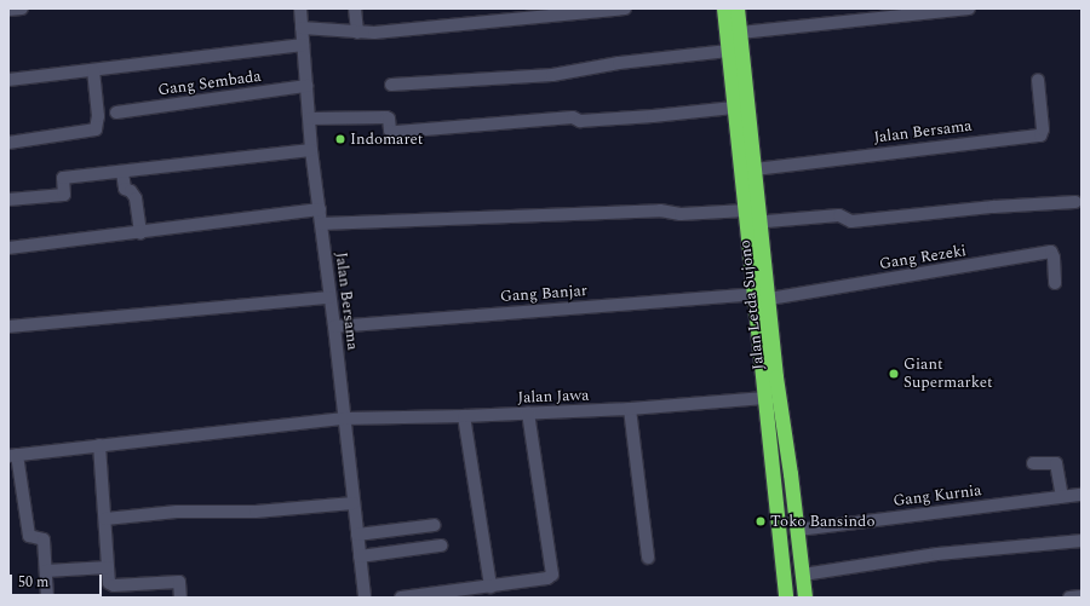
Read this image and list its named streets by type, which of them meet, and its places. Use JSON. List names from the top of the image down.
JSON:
{
  "streets": {
    "highway": ["Jalan Letda Sujono"],
    "street": [
      "Gang Sembada",
      "Jalan Bersama",
      "Gang Rezeki",
      "Gang Banjar",
      "Jalan Jawa",
      "Gang Kurnia"
    ]
  },
  "crossings": [
    ["Gang Sembada", "Jalan Bersama"],
    ["Jalan Bersama", "Gang Banjar"],
    ["Jalan Bersama", "Jalan Letda Sujono"],
    ["Jalan Bersama", "Jalan Jawa"],
    ["Gang Rezeki", "Gang Banjar"],
    ["Gang Rezeki", "Jalan Letda Sujono"],
    ["Gang Banjar", "Jalan Letda Sujono"],
    ["Jalan Letda Sujono", "Jalan Jawa"],
    ["Jalan Letda Sujono", "Gang Kurnia"]
  ],
  "places": ["Indomaret", "Giant Supermarket", "Toko Bansindo"],
  "scale_bar": "50 m"
}
